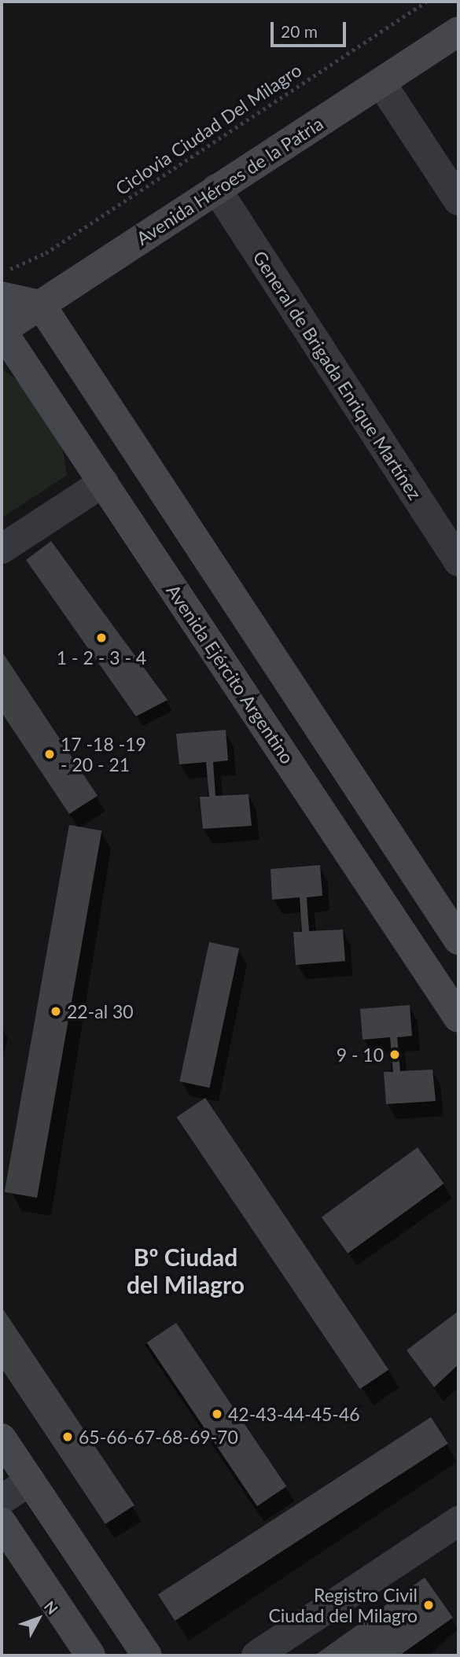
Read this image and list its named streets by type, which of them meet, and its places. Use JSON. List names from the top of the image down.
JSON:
{
  "streets": {
    "street": ["Avenida Héroes de la Patria", "General de Brigada Enrique Martínez", "Avenida Ejército Argentino"],
    "path": ["Ciclovia Ciudad Del Milagro"]
  },
  "crossings": [
    ["Avenida Héroes de la Patria", "General de Brigada Enrique Martínez"],
    ["Avenida Héroes de la Patria", "Avenida Ejército Argentino"]
  ],
  "districts": ["Bº Ciudad del Milagro"],
  "places": [
    "1 - 2 - 3 - 4",
    "17 -18 -19 - 20 - 21",
    "22-al 30",
    "9 - 10",
    "42-43-44-45-46",
    "65-66-67-68-69-70",
    "Registro Civil Ciudad del Milagro"
  ],
  "scale_bar": "20 m",
  "north": "top right"
}
